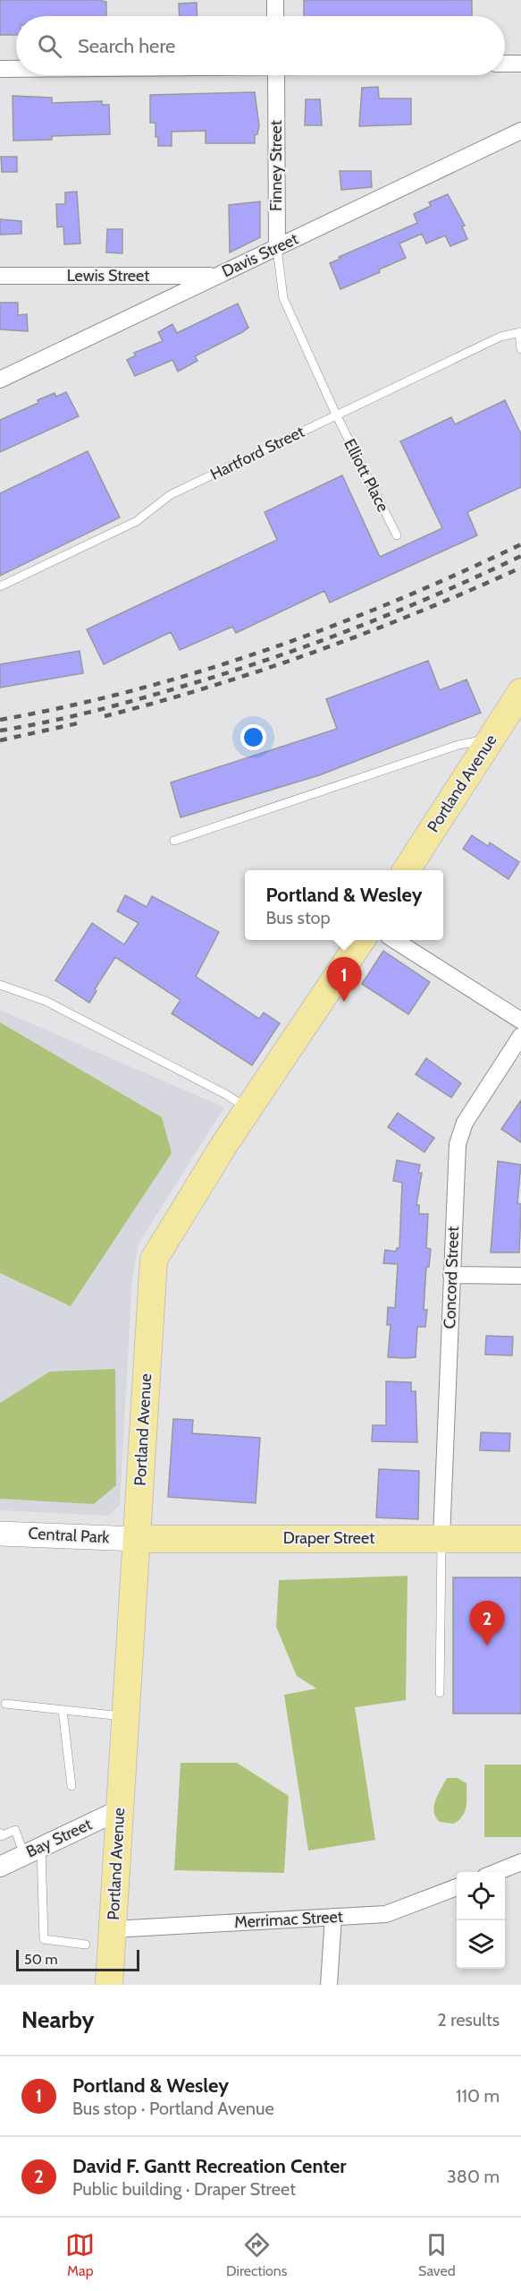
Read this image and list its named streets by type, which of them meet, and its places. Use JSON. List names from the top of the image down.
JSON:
{
  "streets": {
    "main road": ["Portland Avenue", "Central Park", "Draper Street"],
    "street": [
      "Finney Street",
      "Davis Street",
      "Lewis Street",
      "Concord Street",
      "Bay Street",
      "Merrimac Street"
    ],
    "lane": ["Hartford Street", "Elliott Place"]
  },
  "crossings": [
    ["Finney Street", "Davis Street"],
    ["Finney Street", "Hartford Street"],
    ["Finney Street", "Elliott Place"],
    ["Davis Street", "Lewis Street"],
    ["Hartford Street", "Elliott Place"],
    ["Portland Avenue", "Central Park"],
    ["Portland Avenue", "Draper Street"],
    ["Portland Avenue", "Bay Street"],
    ["Portland Avenue", "Merrimac Street"],
    ["Concord Street", "Draper Street"],
    ["Central Park", "Draper Street"]
  ],
  "scale_bar": "50 m",
  "page": {
    "search": "Search here",
    "popup": ["Portland & Wesley", "Bus stop"],
    "pins": ["1", "2"],
    "scale": "50 m",
    "heading": ["Nearby", "2 results"],
    "list": [
      {
        "mark": "1",
        "name": "Portland & Wesley",
        "note": "Bus stop · Portland Avenue",
        "value": "110 m"
      },
      {
        "mark": "2",
        "name": "David F. Gantt Recreation Center",
        "note": "Public building · Draper Street",
        "value": "380 m"
      }
    ],
    "nav": ["Map", "Directions", "Saved"]
  }
}
